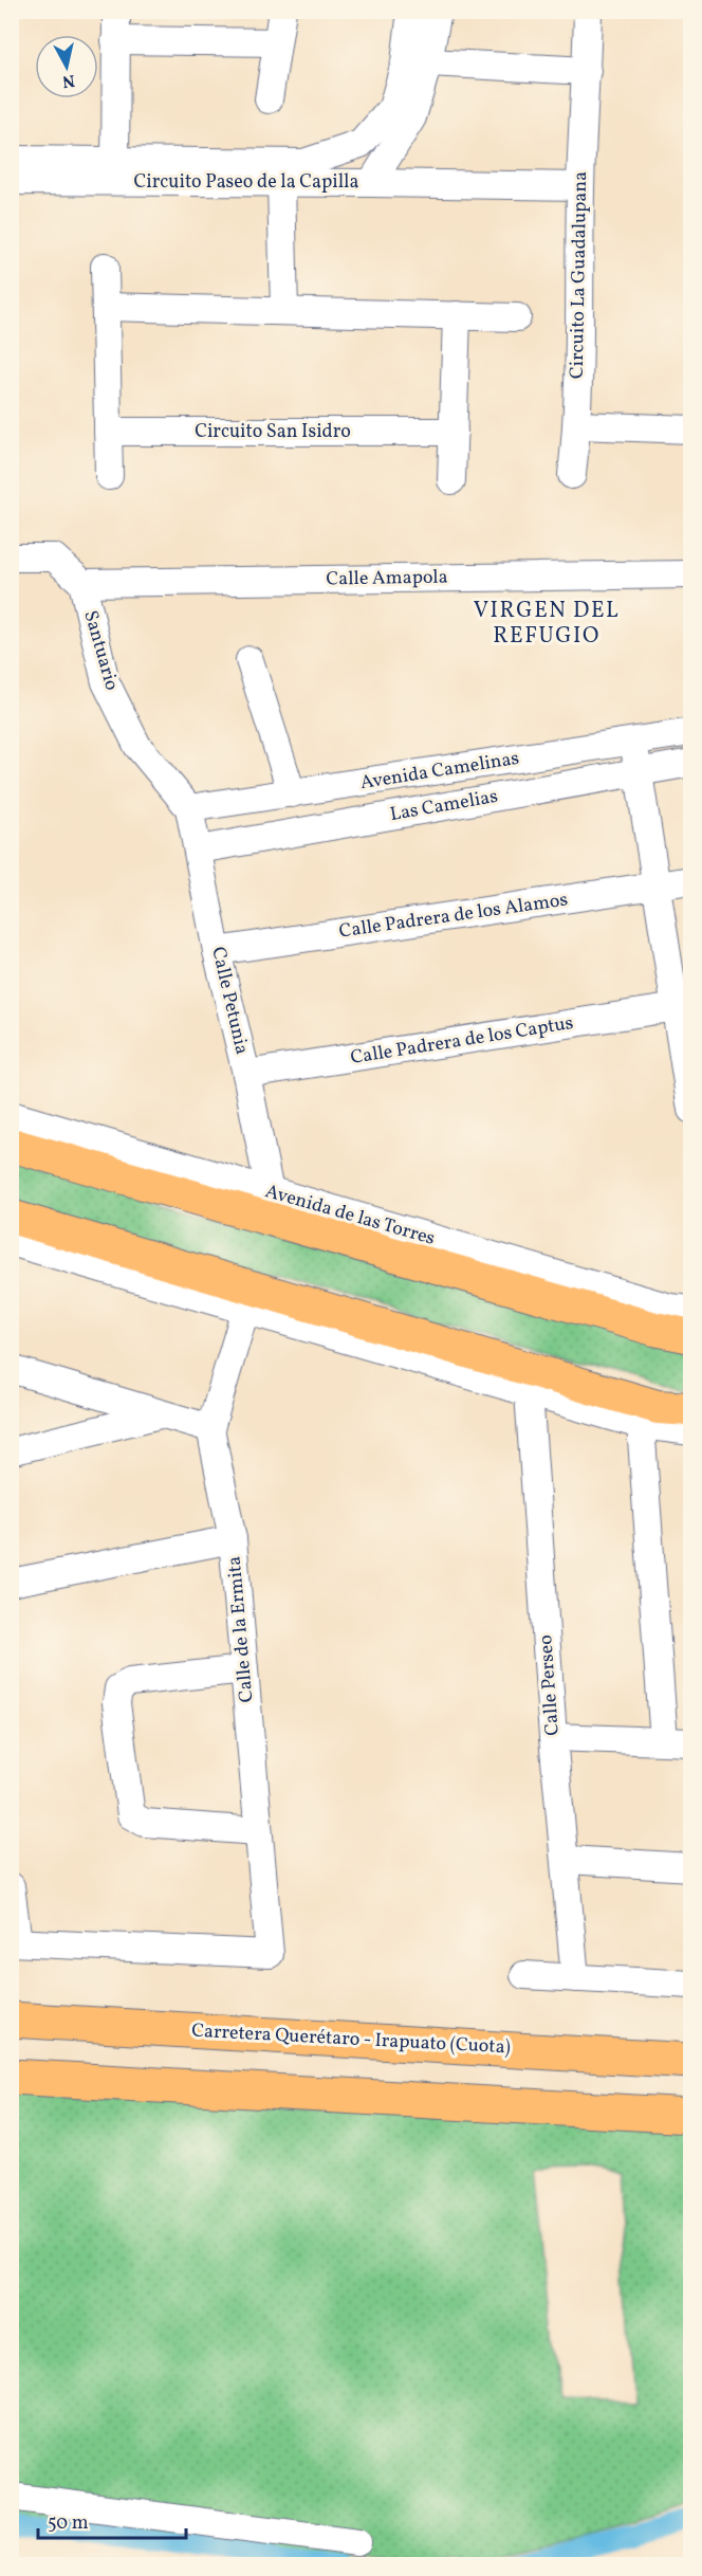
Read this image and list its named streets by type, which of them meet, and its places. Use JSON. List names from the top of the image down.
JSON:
{
  "streets": {
    "highway": ["Carretera Querétaro - Irapuato (Cuota)"],
    "main road": ["Avenida de las Torres"],
    "street": [
      "Circuito Paseo de la Capilla",
      "Circuito La Guadalupana",
      "Circuito San Isidro",
      "Calle Amapola",
      "Santuario",
      "Avenida Camelinas",
      "Las Camelias",
      "Calle Padrera de los Alamos",
      "Calle Petunia",
      "Calle Padrera de los Captus",
      "Calle de la Ermita",
      "Calle Perseo"
    ]
  },
  "crossings": [
    ["Calle Amapola", "Santuario"],
    ["Santuario", "Avenida Camelinas"],
    ["Santuario", "Calle Petunia"],
    ["Avenida Camelinas", "Calle Petunia"],
    ["Las Camelias", "Calle Petunia"],
    ["Calle Padrera de los Alamos", "Calle Petunia"],
    ["Calle Petunia", "Calle Padrera de los Captus"],
    ["Calle Petunia", "Avenida de las Torres"]
  ],
  "districts": ["VIRGEN DEL REFUGIO"],
  "scale_bar": "50 m",
  "north": "bottom"
}
